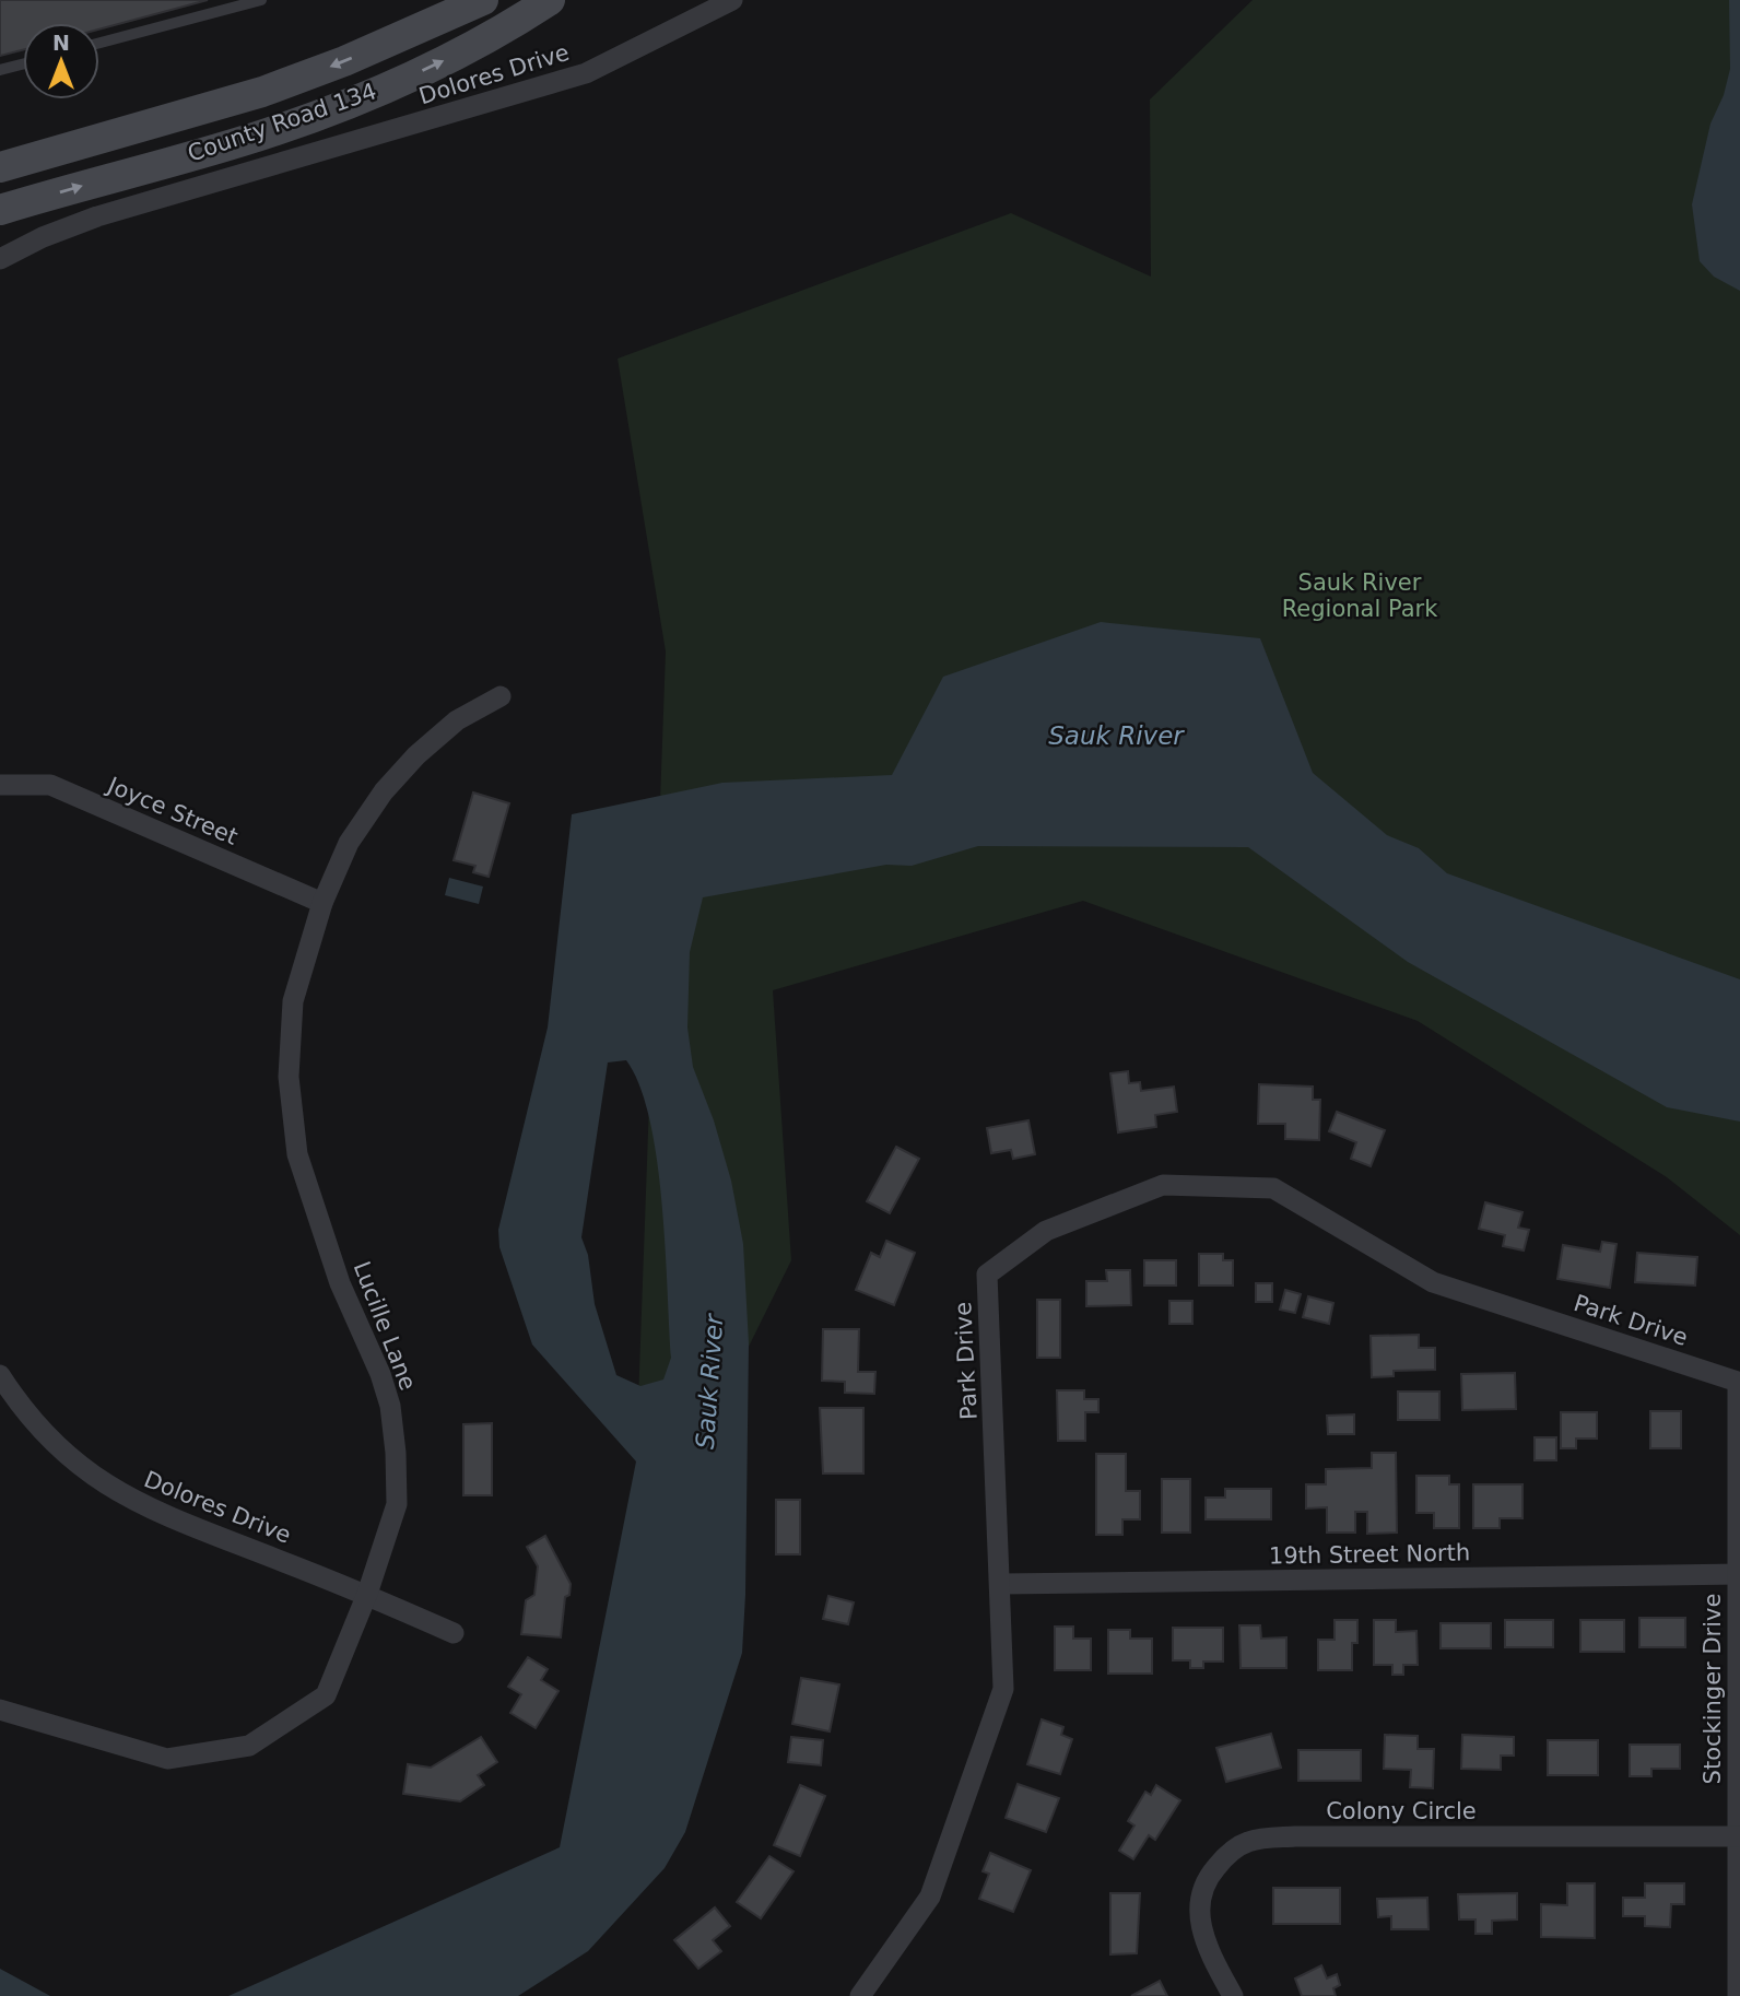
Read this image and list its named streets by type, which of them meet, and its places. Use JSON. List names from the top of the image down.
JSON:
{
  "streets": {
    "street": [
      "Dolores Drive",
      "County Road 134",
      "Joyce Street",
      "Park Drive",
      "Lucille Lane",
      "19th Street North",
      "Stockinger Drive",
      "Colony Circle"
    ]
  },
  "crossings": [
    ["Dolores Drive", "Lucille Lane"],
    ["Joyce Street", "Lucille Lane"],
    ["Park Drive", "19th Street North"],
    ["Park Drive", "Stockinger Drive"],
    ["19th Street North", "Stockinger Drive"],
    ["Stockinger Drive", "Colony Circle"]
  ],
  "water": ["Sauk River"],
  "parks": ["Sauk River Regional Park"],
  "north": "top"
}
